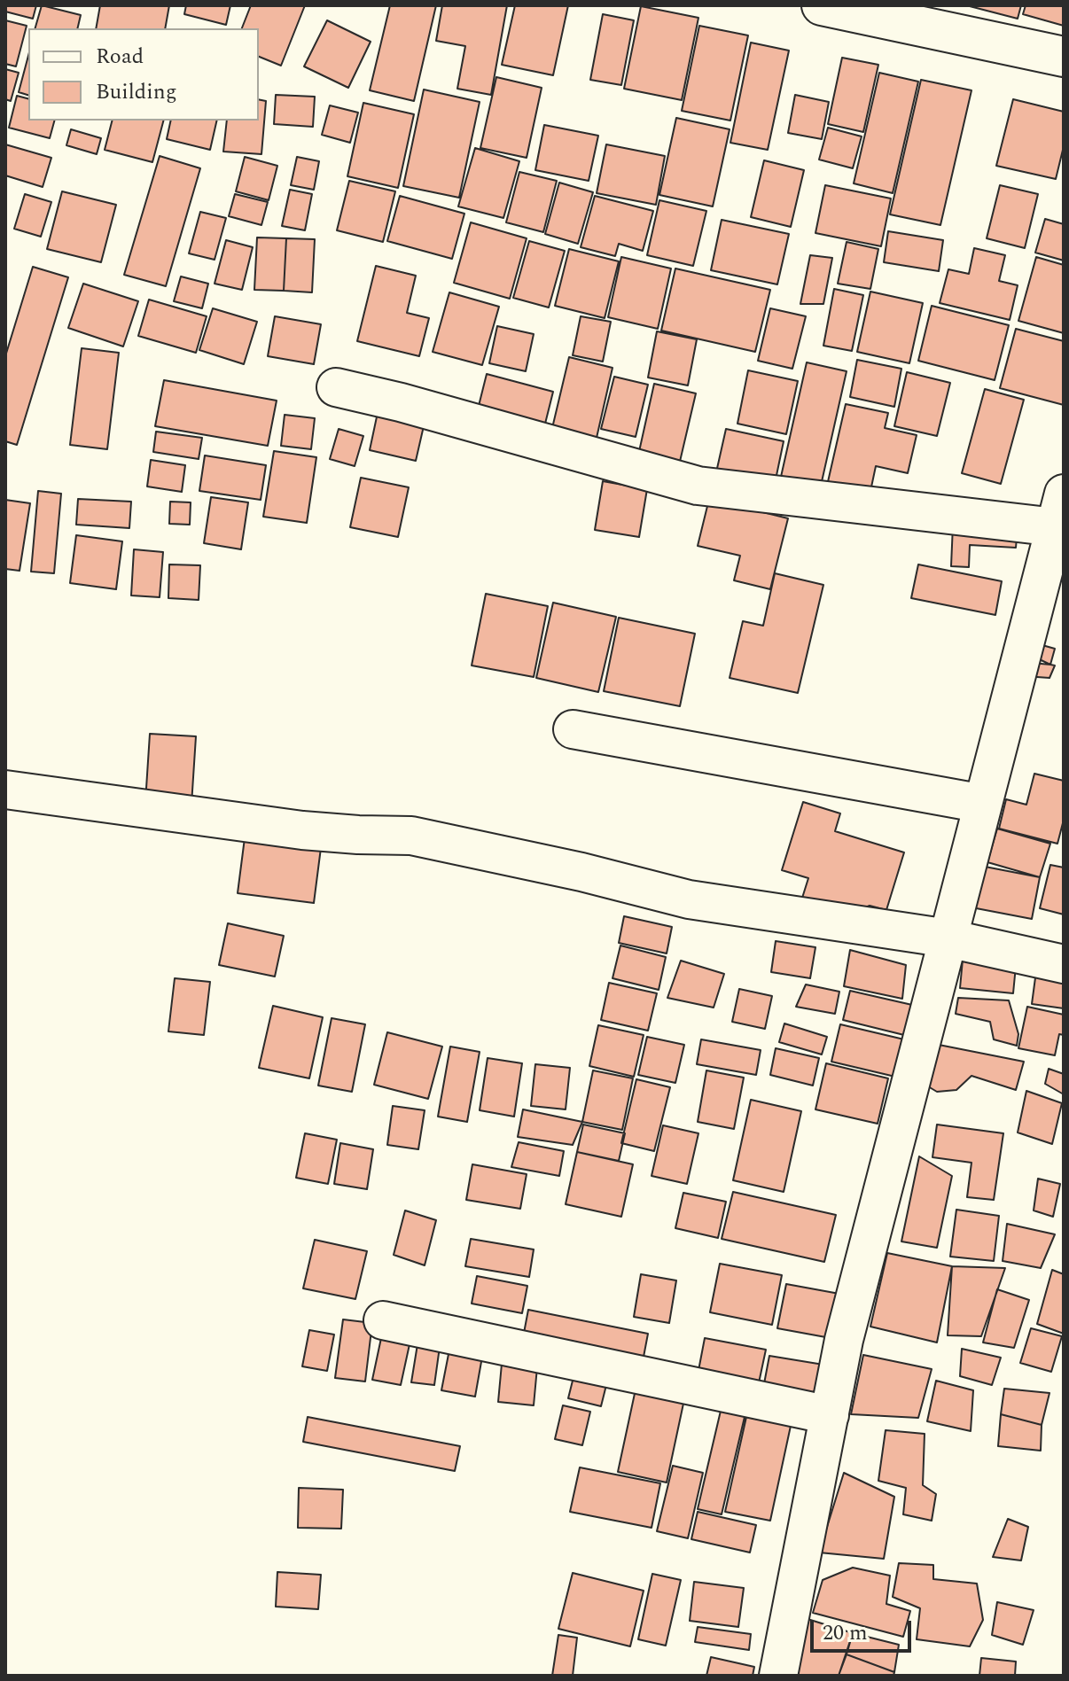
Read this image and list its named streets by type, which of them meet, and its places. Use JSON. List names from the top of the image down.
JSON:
{
  "legend": ["Road", "Building"],
  "scale_bar": "20 m"
}
